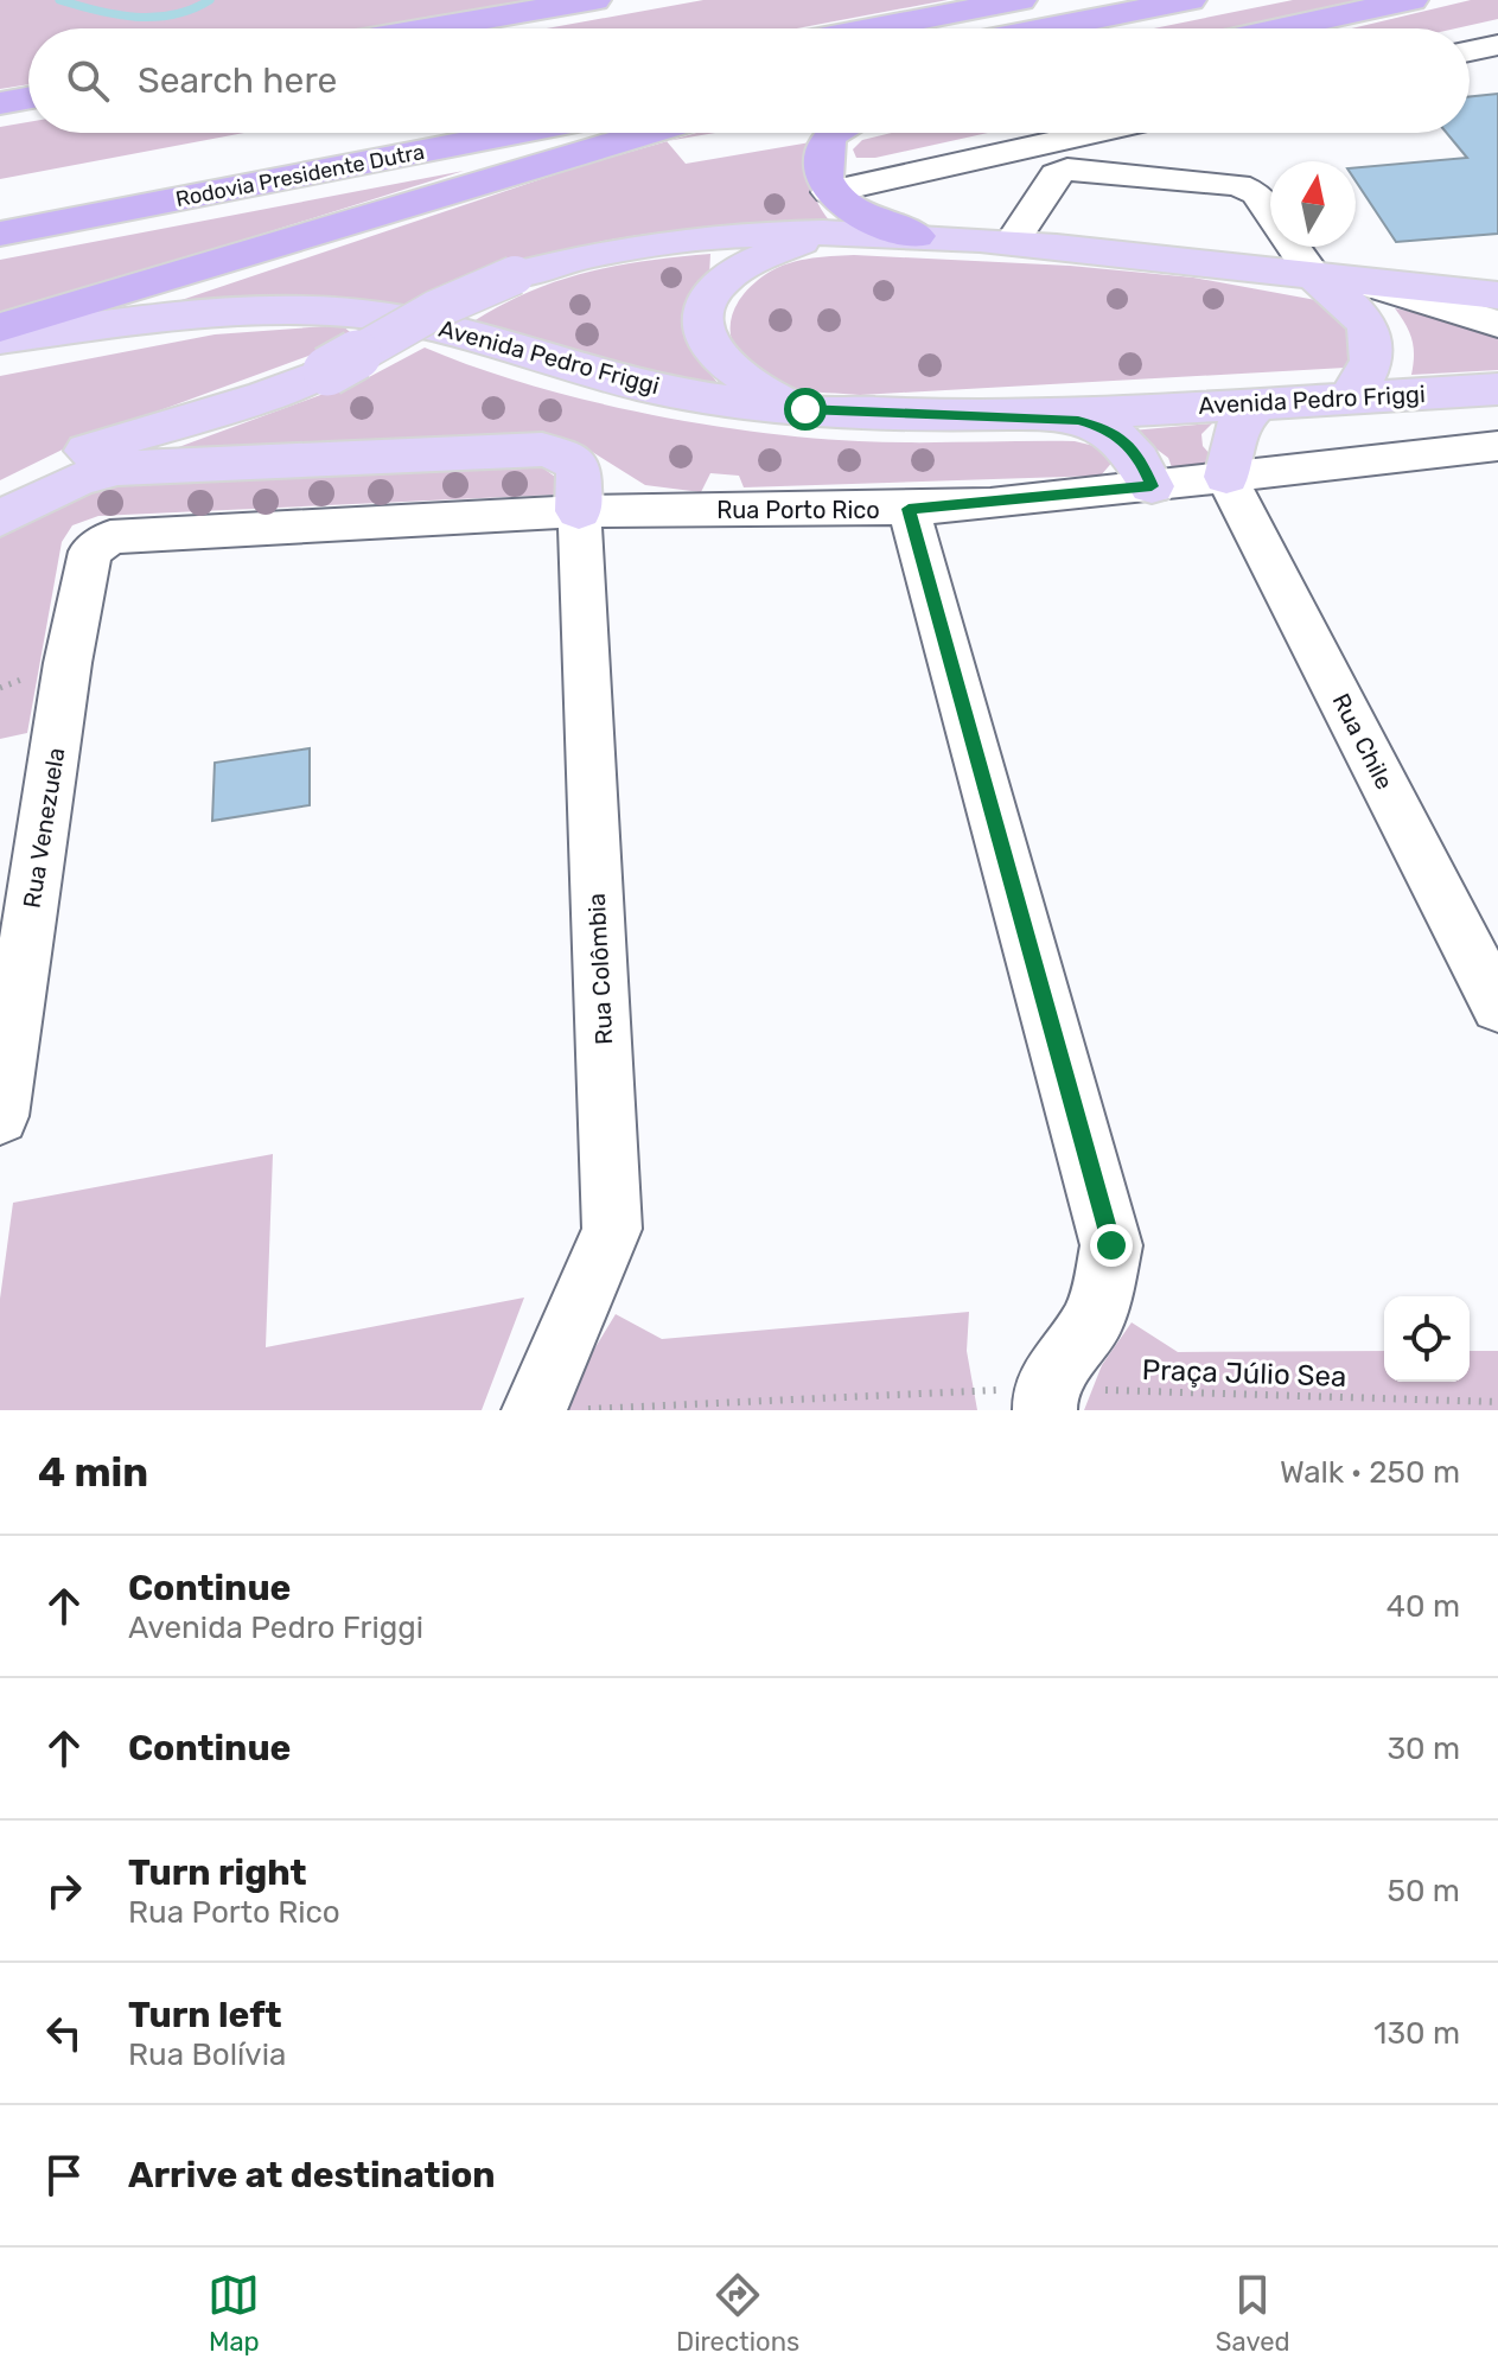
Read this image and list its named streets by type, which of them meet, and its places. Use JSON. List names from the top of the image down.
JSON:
{
  "streets": {
    "highway": ["Rodovia Presidente Dutra"],
    "main road": ["Avenida Pedro Friggi"],
    "street": [
      "Rua Porto Rico",
      "Rua Chile",
      "Rua Venezuela",
      "Rua Colômbia"
    ],
    "path": ["Praça Júlio Sea"]
  },
  "crossings": [
    ["Rua Porto Rico", "Rua Chile"],
    ["Rua Porto Rico", "Rua Venezuela"],
    ["Rua Porto Rico", "Rua Colômbia"]
  ],
  "north": "top",
  "page": {
    "search": "Search here",
    "heading": ["4 min", "Walk · 250 m"],
    "list": [
      ["Continue", "Avenida Pedro Friggi", "40 m"],
      ["Continue", "30 m"],
      ["Turn right", "Rua Porto Rico", "50 m"],
      ["Turn left", "Rua Bolívia", "130 m"],
      "Arrive at destination"
    ],
    "nav": ["Map", "Directions", "Saved"]
  }
}
